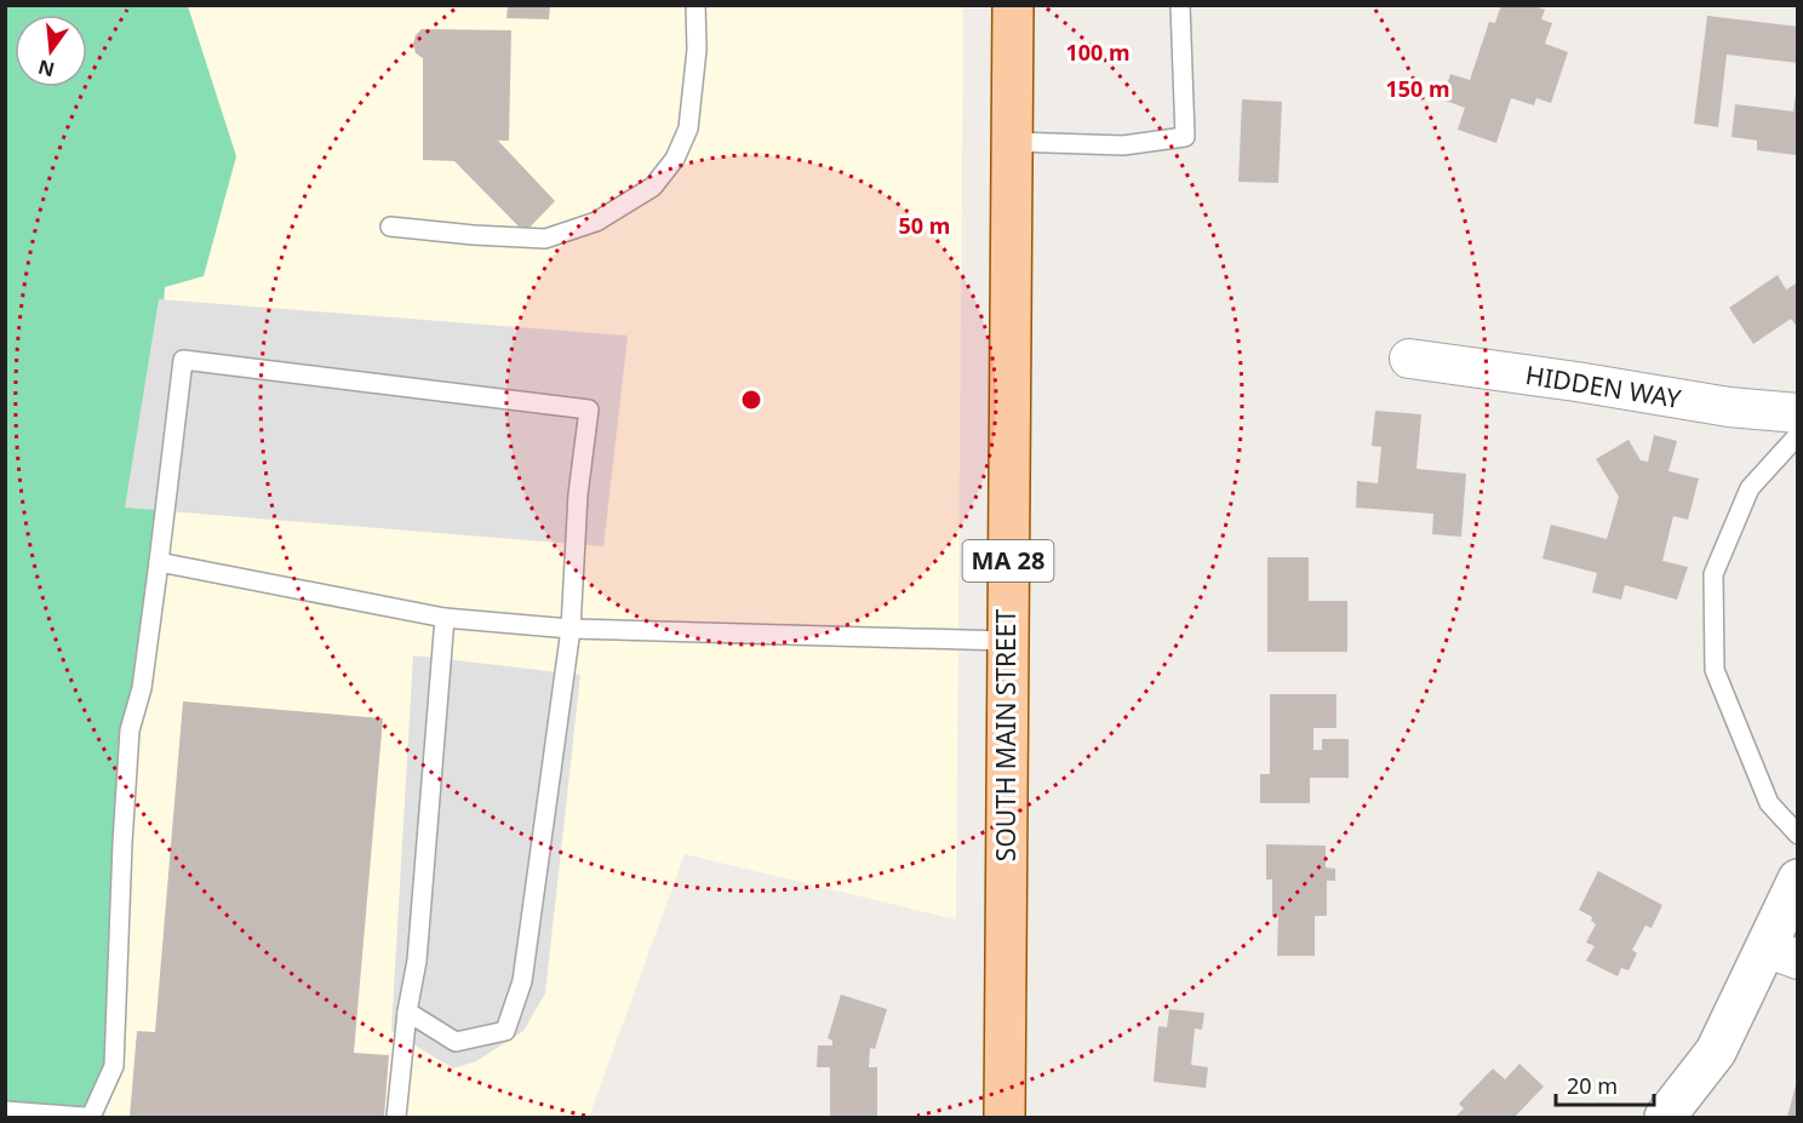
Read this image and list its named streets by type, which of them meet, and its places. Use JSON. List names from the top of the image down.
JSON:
{
  "streets": {
    "main road": ["MA 28", "SOUTH MAIN STREET"],
    "street": ["HIDDEN WAY"]
  },
  "scale_bar": "20 m",
  "north": "bottom",
  "rings": ["100 m", "150 m", "50 m"]
}
